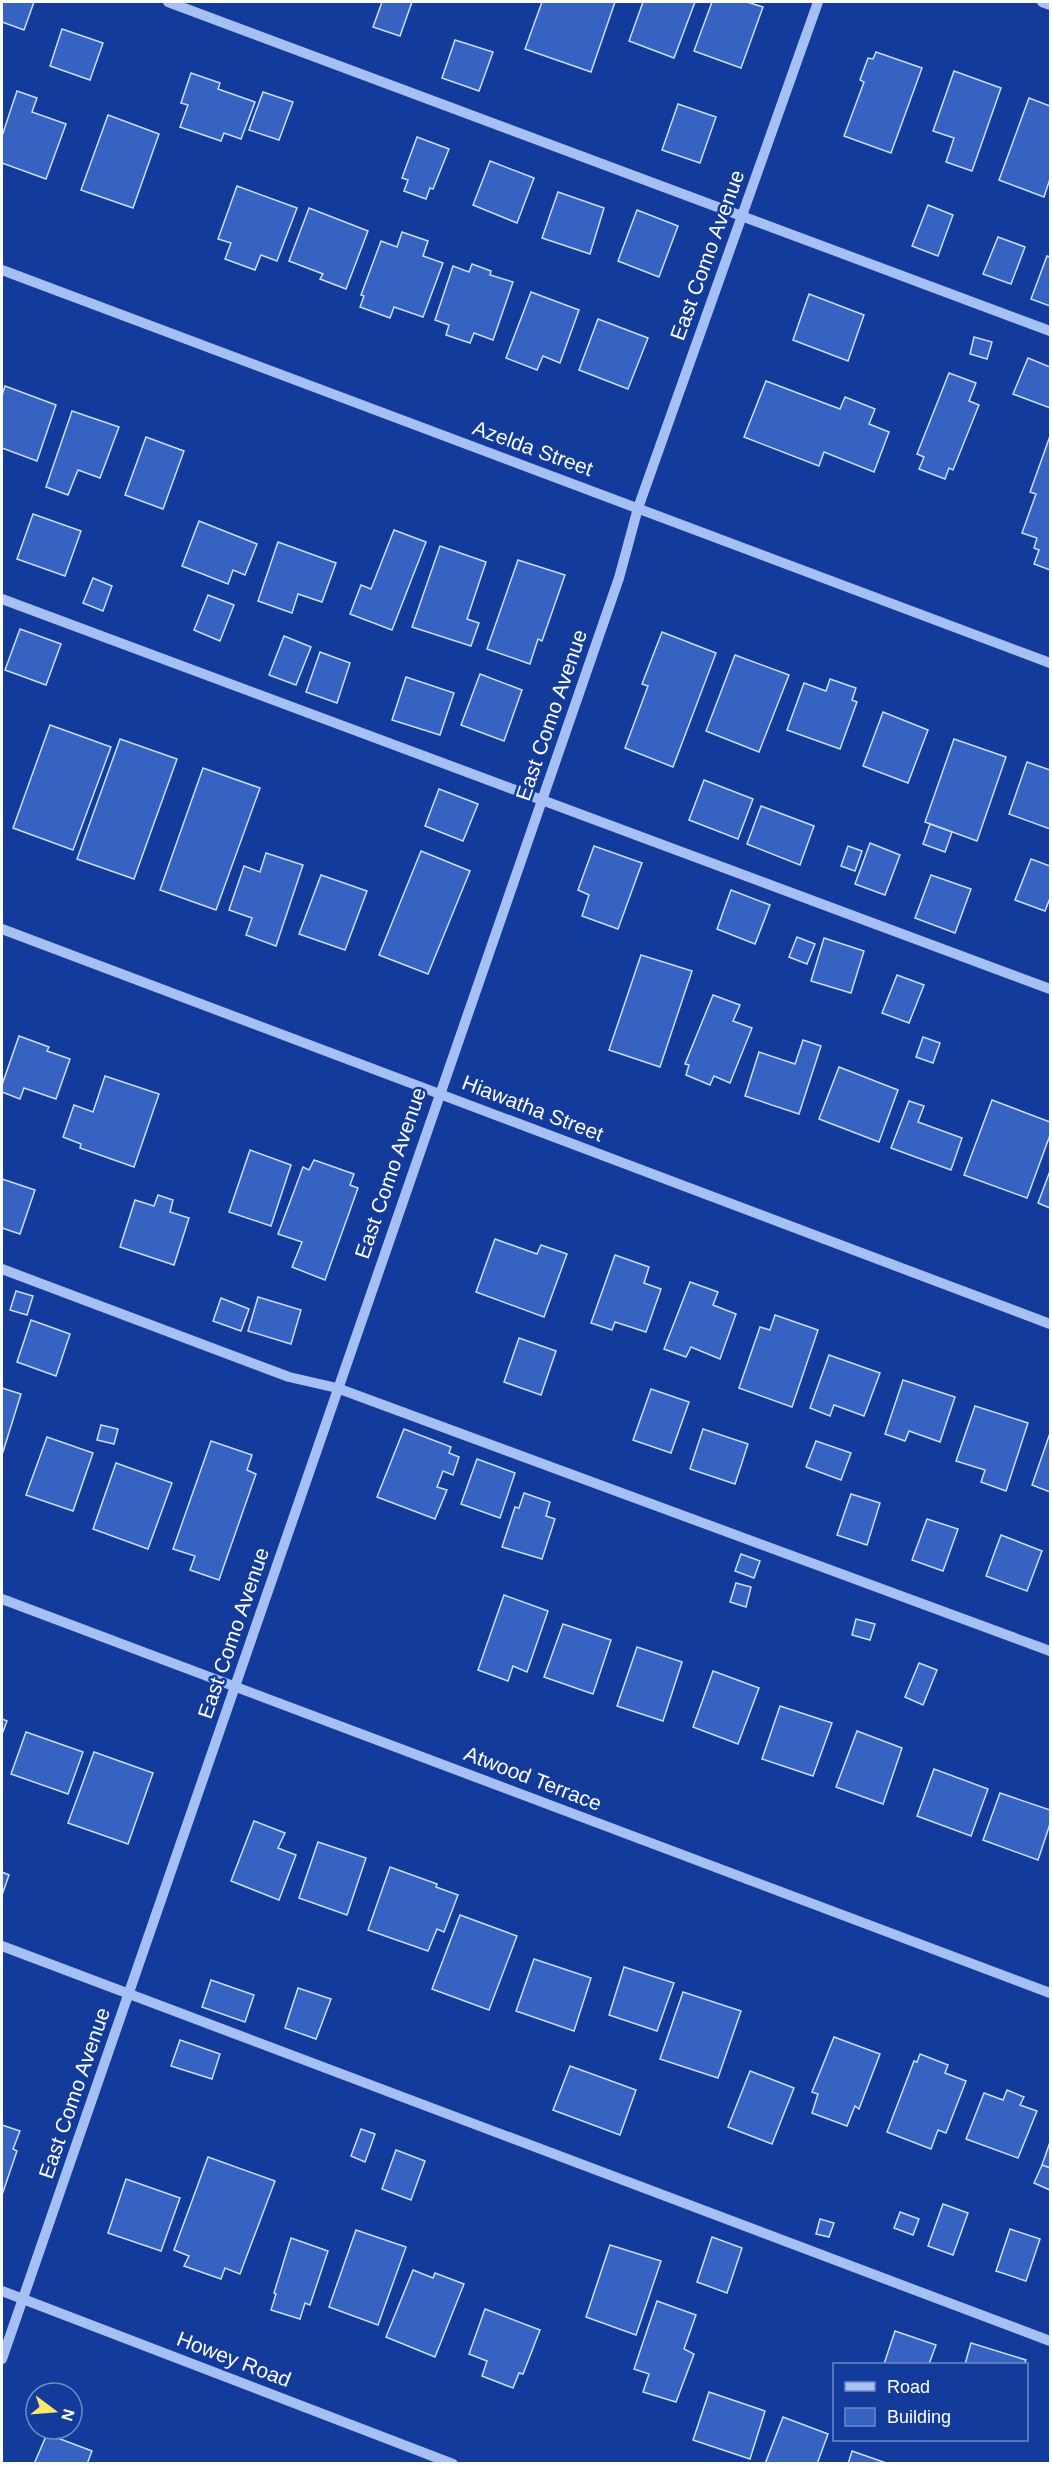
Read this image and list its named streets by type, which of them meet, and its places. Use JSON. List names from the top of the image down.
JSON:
{
  "streets": {
    "street": [
      "East Como Avenue",
      "Azelda Street",
      "Hiawatha Street",
      "Atwood Terrace",
      "Howey Road"
    ]
  },
  "crossings": [
    ["East Como Avenue", "Azelda Street"],
    ["East Como Avenue", "Hiawatha Street"],
    ["East Como Avenue", "Atwood Terrace"],
    ["East Como Avenue", "Howey Road"]
  ],
  "legend": ["Road", "Building"],
  "north": "right"
}
